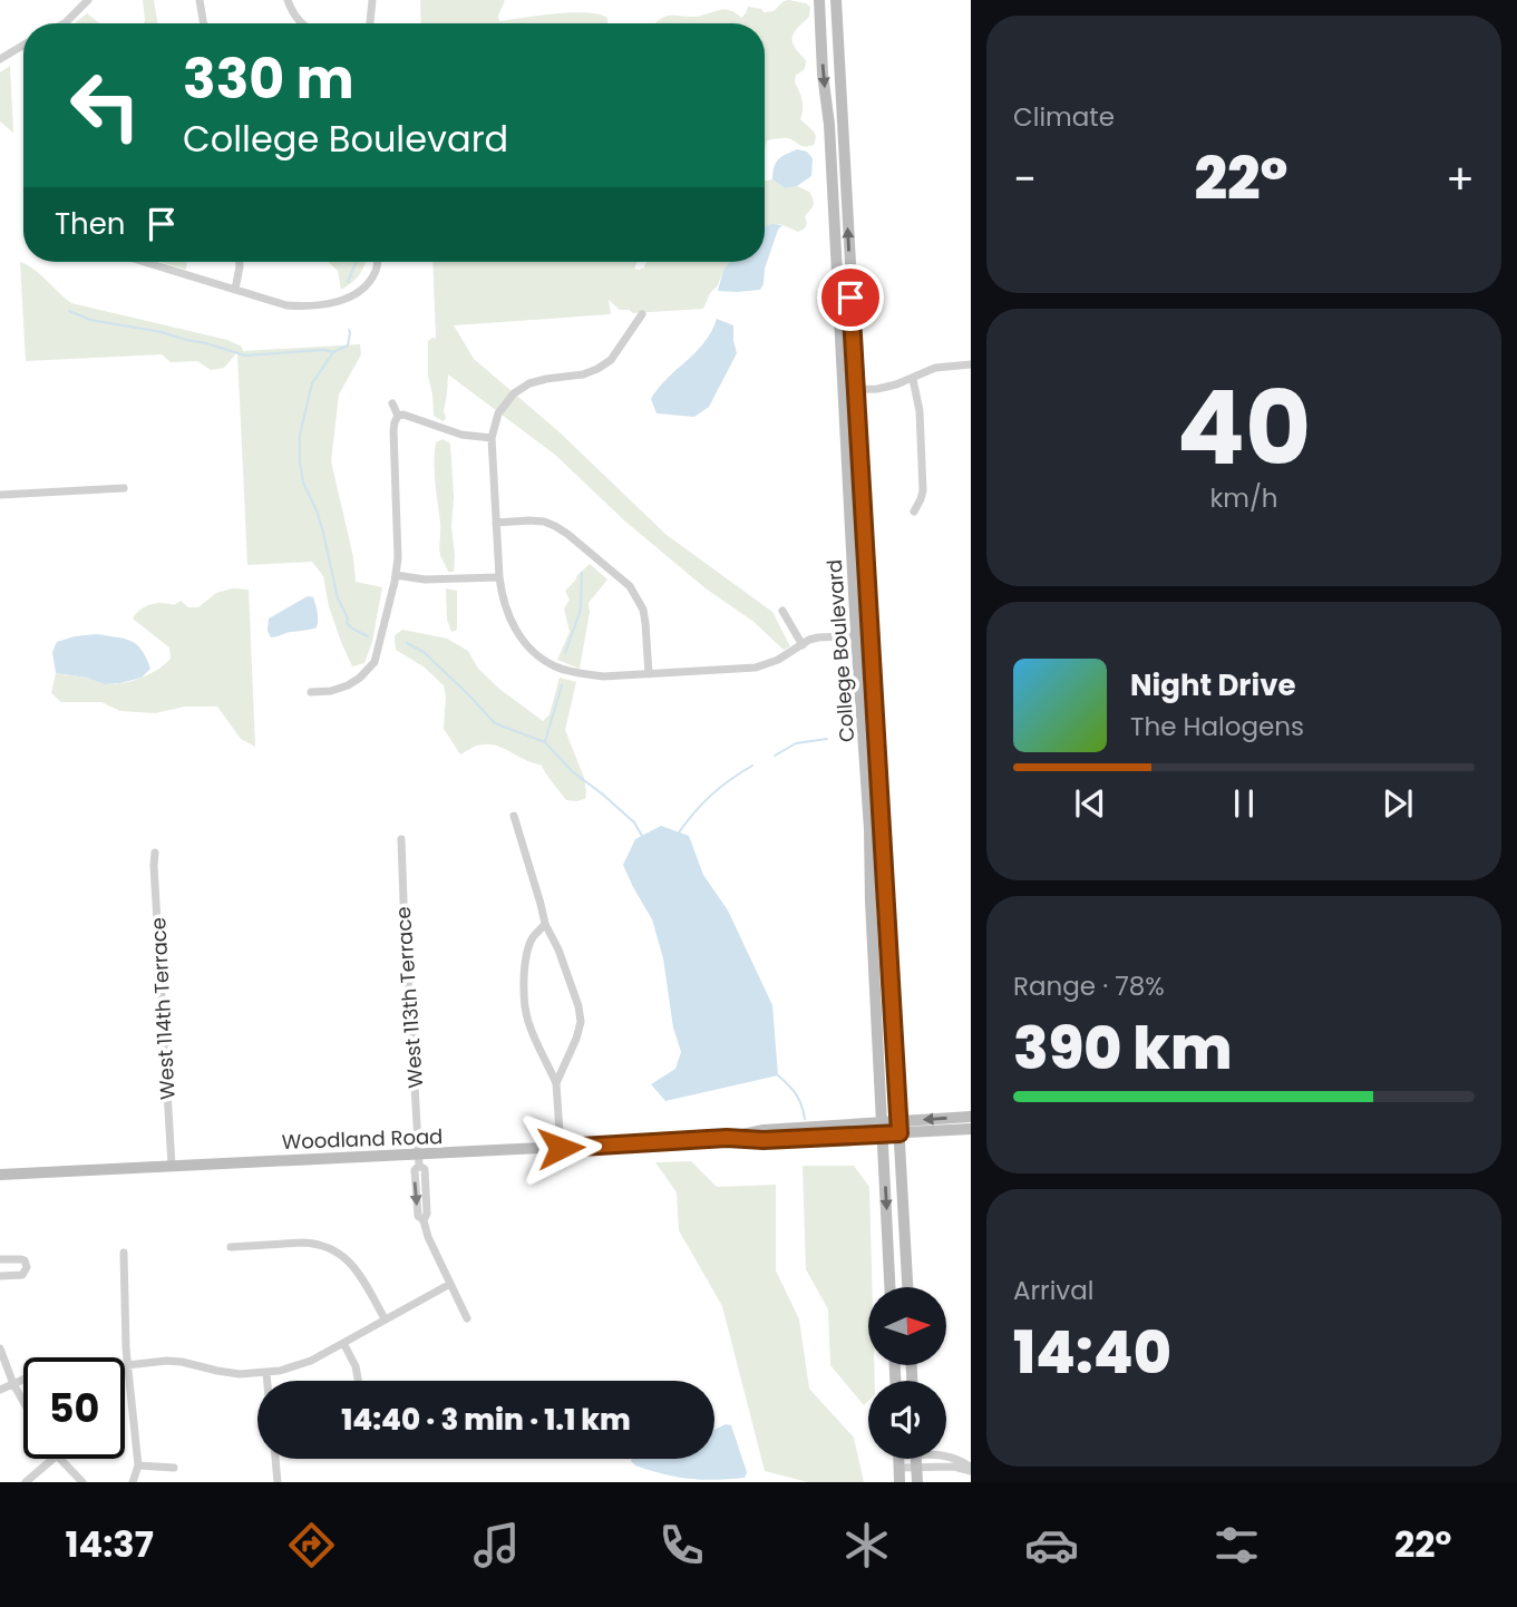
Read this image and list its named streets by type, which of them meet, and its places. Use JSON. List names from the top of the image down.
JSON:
{
  "streets": {
    "main road": ["College Boulevard", "Woodland Road"],
    "street": ["West 113th Terrace", "West 114th Terrace"]
  },
  "crossings": [
    ["College Boulevard", "Woodland Road"],
    ["West 113th Terrace", "Woodland Road"],
    ["West 114th Terrace", "Woodland Road"]
  ],
  "north": "right",
  "page": {
    "tile": [
      "Climate",
      ["40", "km/h"],
      ["Range · 78%", "390 km"],
      ["Arrival", "14:40"]
    ],
    "turn": ["330 m", "College Boulevard"],
    "heat": ["−", "22°", "+"],
    "then": "Then",
    "song": ["Night Drive", "The Halogens"],
    "limit": "50",
    "trip": "14:40 · 3 min · 1.1 km",
    "tabs": ["14:37", "22°"]
  }
}
